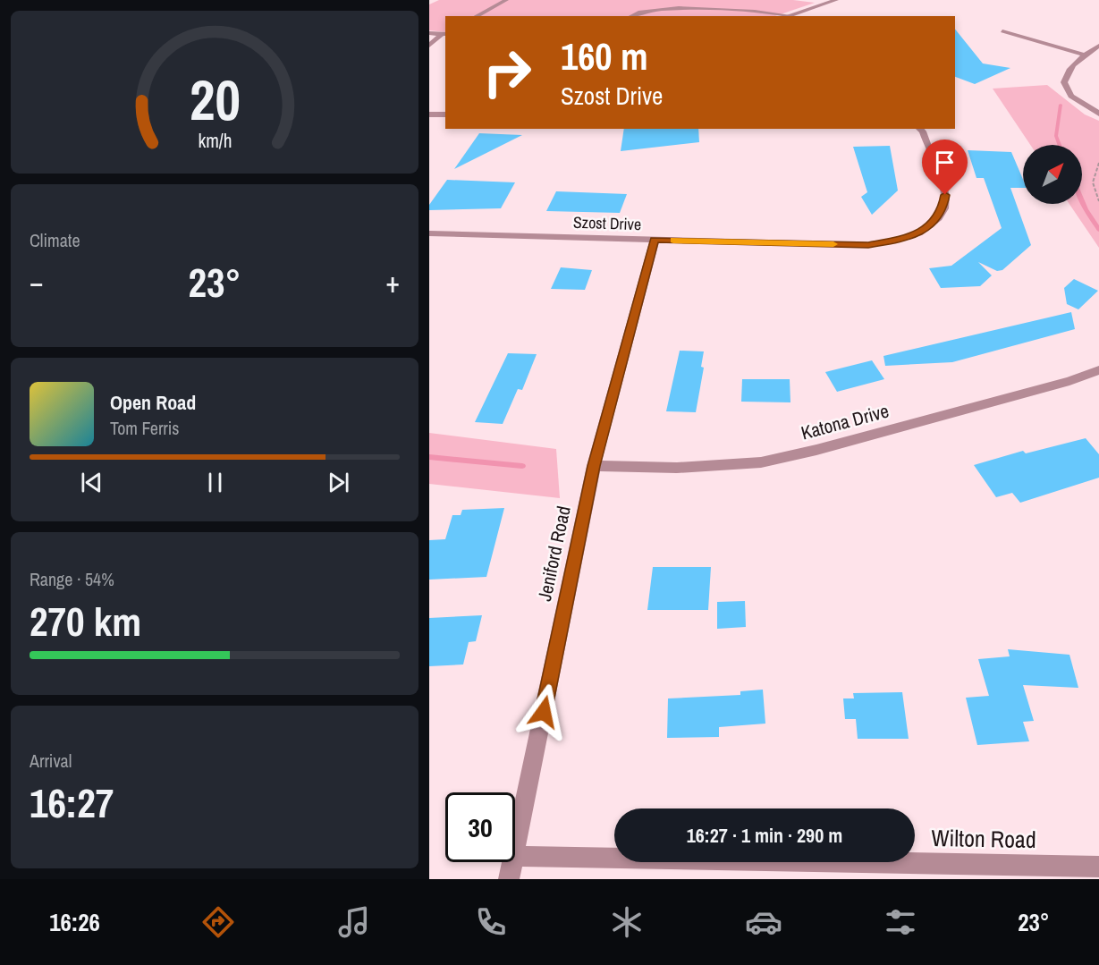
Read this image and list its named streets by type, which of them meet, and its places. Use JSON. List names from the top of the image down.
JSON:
{
  "streets": {
    "street": [
      "Szost Drive",
      "Katona Drive",
      "Jeniford Road",
      "Wilton Road"
    ]
  },
  "crossings": [
    ["Szost Drive", "Jeniford Road"],
    ["Katona Drive", "Jeniford Road"]
  ],
  "north": "top right",
  "page": {
    "turn": ["160 m", "Szost Drive"],
    "tile": [
      "Climate",
      ["Range · 54%", "270 km"],
      ["Arrival", "16:27"]
    ],
    "heat": ["−", "23°", "+"],
    "song": ["Open Road", "Tom Ferris"],
    "limit": "30",
    "trip": "16:27 · 1 min · 290 m",
    "tabs": ["16:26", "23°"],
    "gauge": ["20", "km/h"]
  }
}
